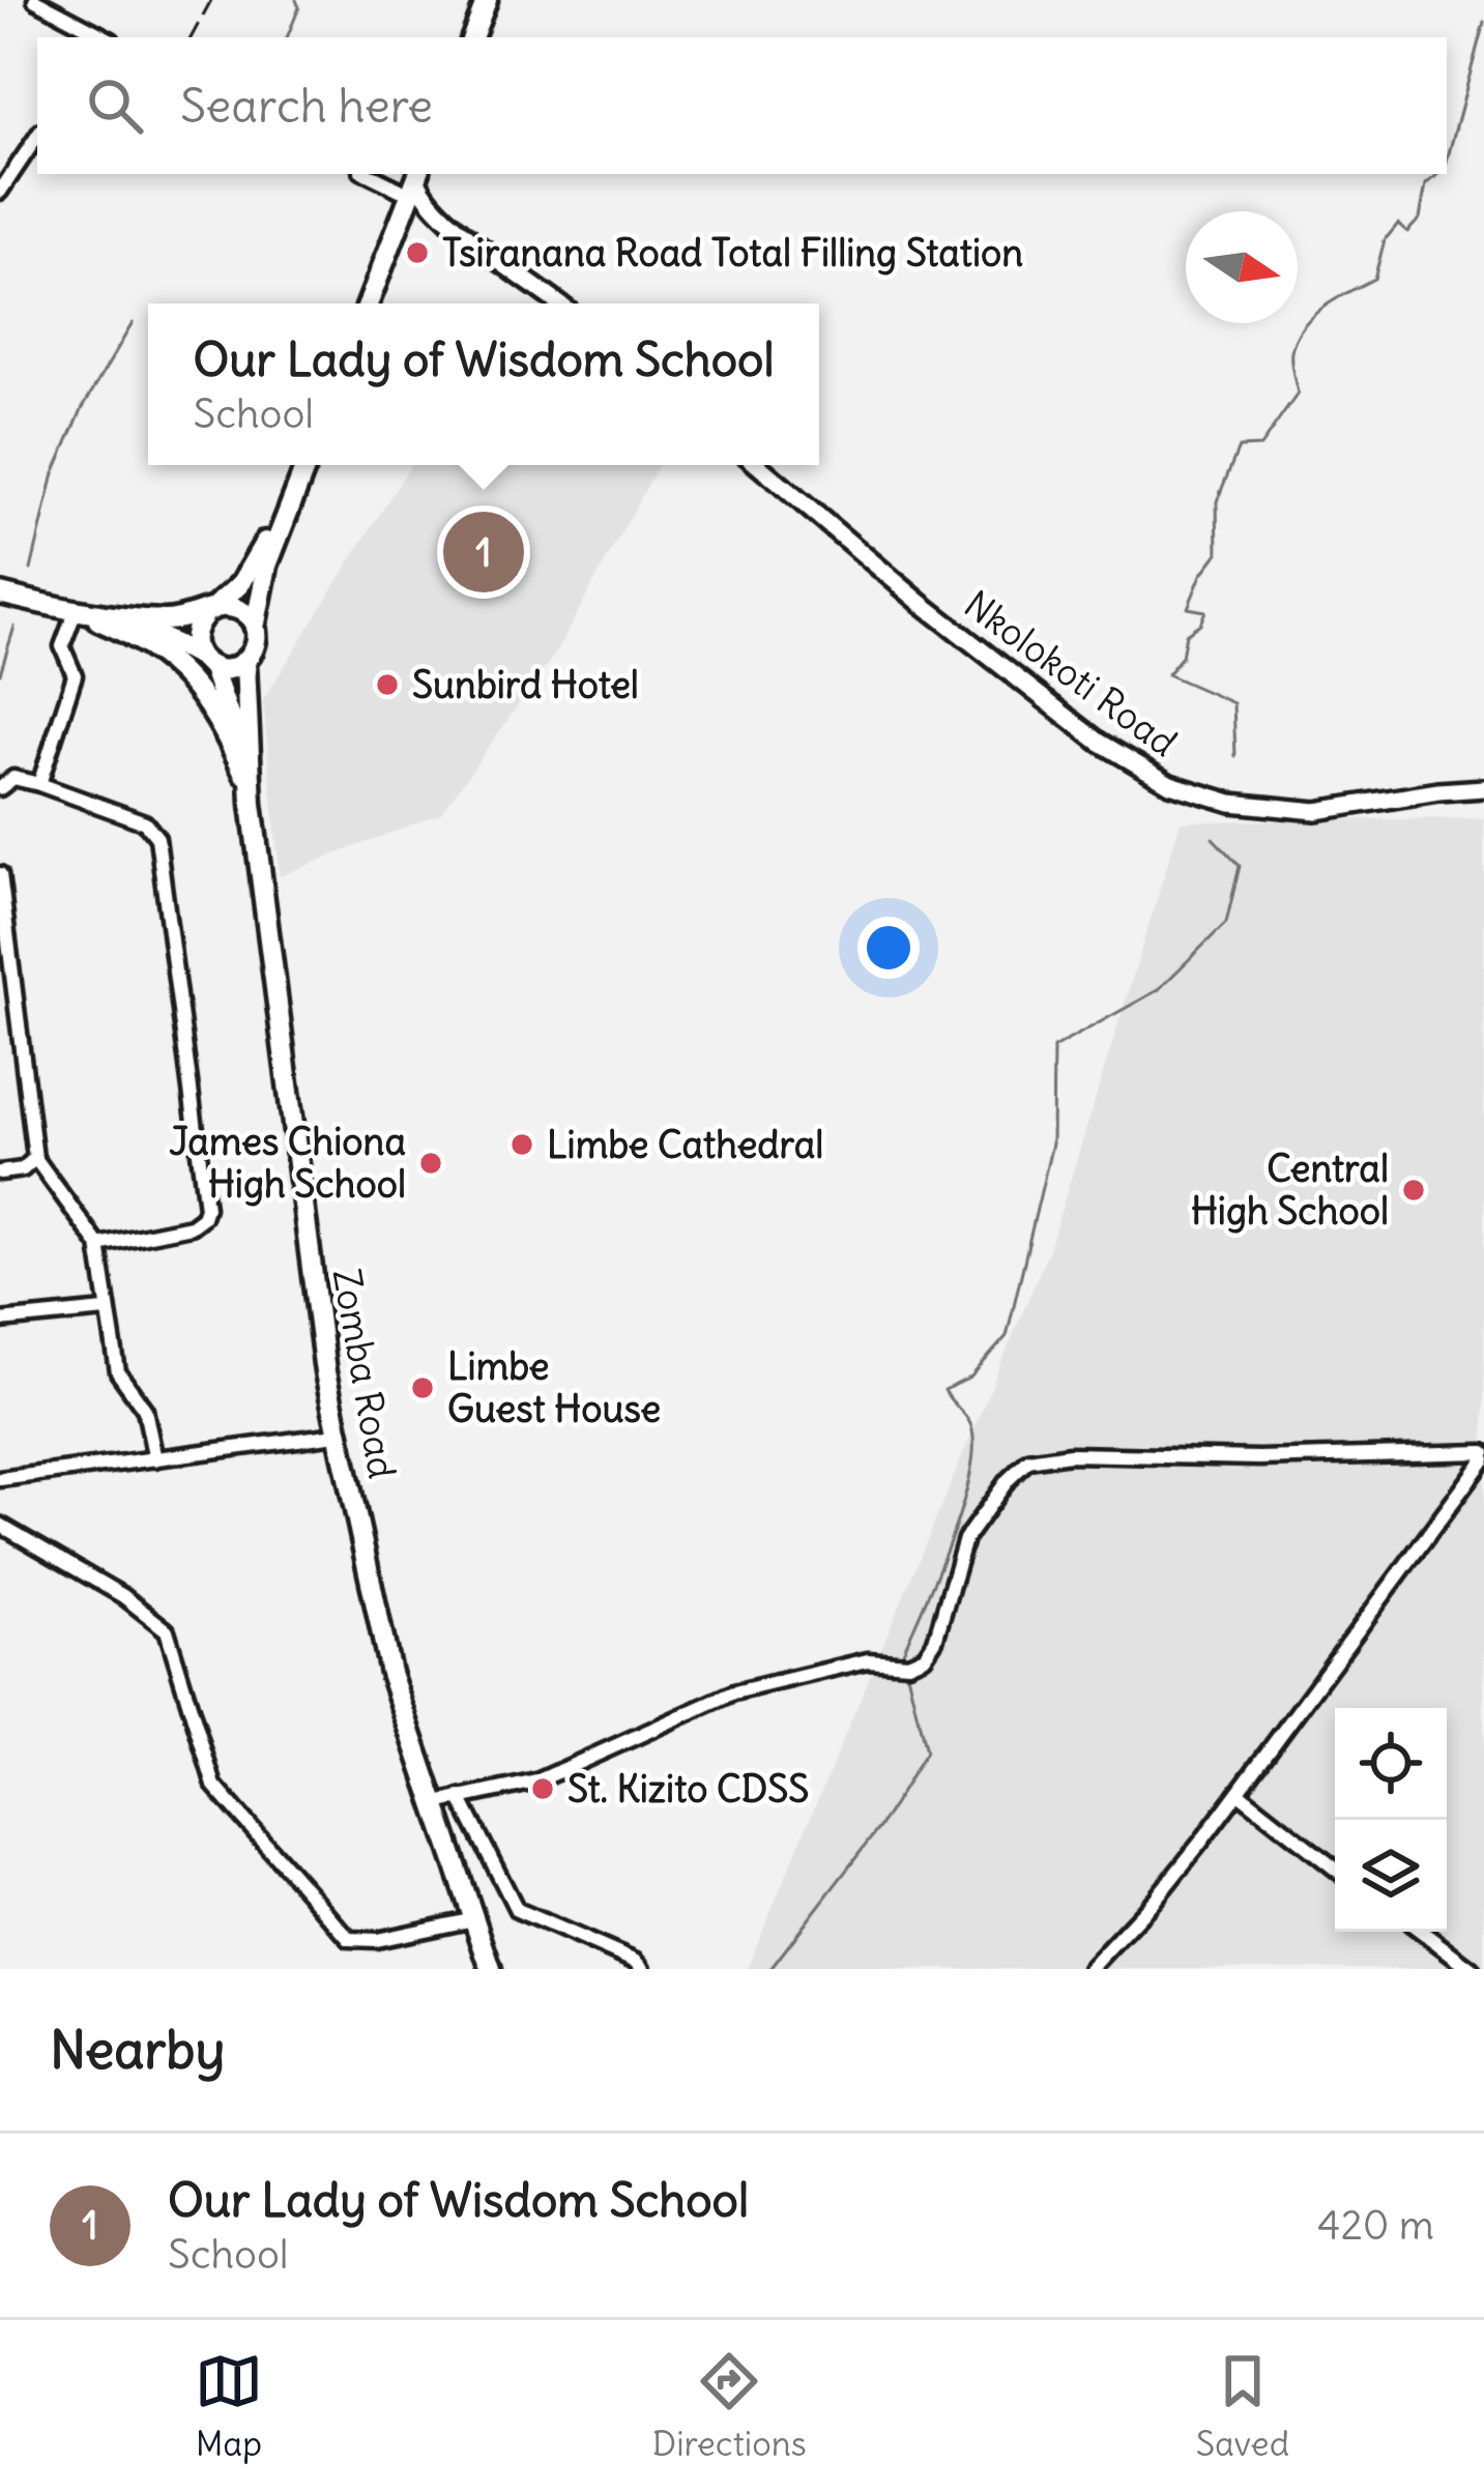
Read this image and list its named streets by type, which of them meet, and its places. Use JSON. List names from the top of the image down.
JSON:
{
  "streets": {
    "highway": ["Zomba Road"],
    "main road": ["Nkolokoti Road"]
  },
  "places": [
    "Tsiranana Road Total Filling Station",
    "Sunbird Hotel",
    "Limbe Cathedral",
    "James Chiona High School",
    "Central High School",
    "Limbe Guest House",
    "St. Kizito CDSS"
  ],
  "north": "right",
  "page": {
    "search": "Search here",
    "popup": ["Our Lady of Wisdom School", "School"],
    "pins": "1",
    "heading": "Nearby",
    "list": [
      {
        "mark": "1",
        "name": "Our Lady of Wisdom School",
        "note": "School",
        "value": "420 m"
      }
    ],
    "nav": ["Map", "Directions", "Saved"]
  }
}
